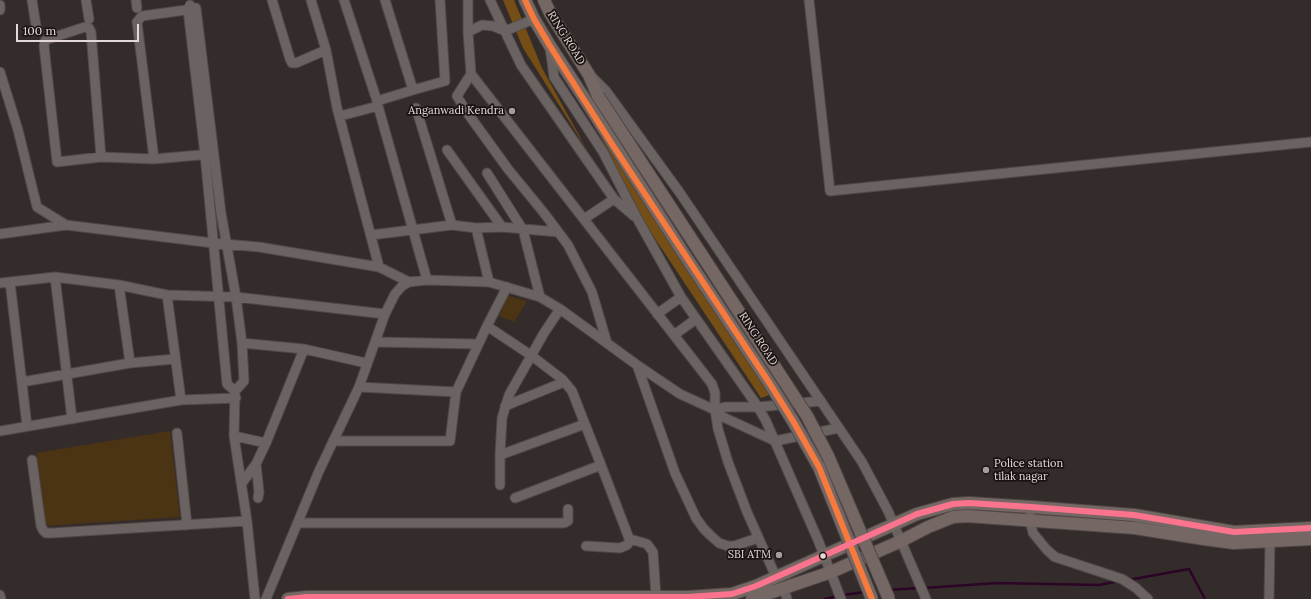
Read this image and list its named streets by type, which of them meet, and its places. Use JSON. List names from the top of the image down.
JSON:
{
  "streets": {
    "main road": ["RING ROAD"]
  },
  "places": ["Anganwadi Kendra", "Police station tilak nagar", "SBI ATM"],
  "scale_bar": "100 m"
}
